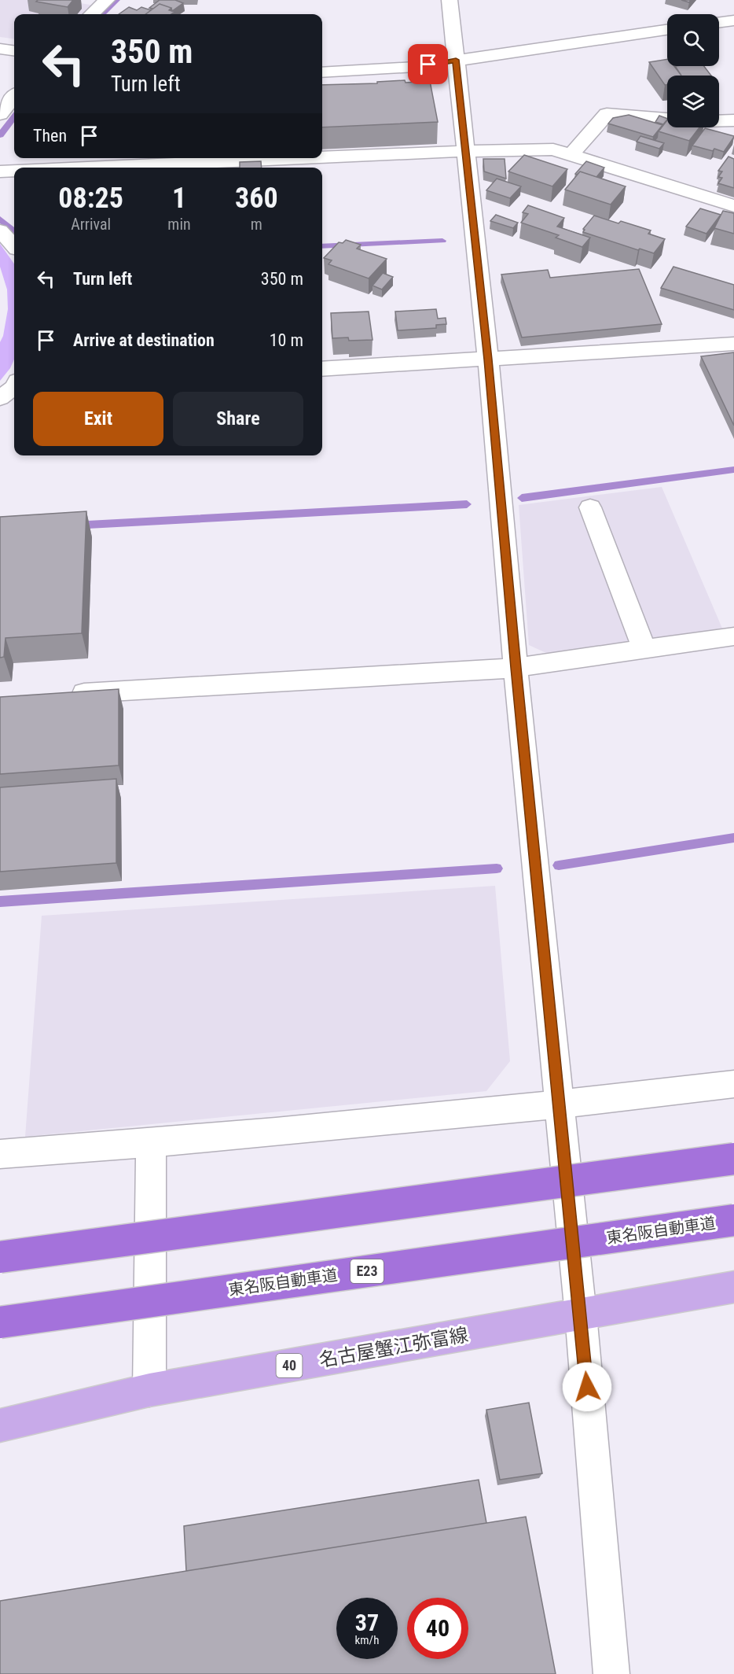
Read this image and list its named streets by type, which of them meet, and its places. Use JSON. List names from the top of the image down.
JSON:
{
  "streets": {
    "highway": ["東名阪自動車道", "E23"],
    "main road": ["名古屋蟹江弥富線", "40"]
  },
  "page": {
    "turn": ["350 m", "Turn left"],
    "then": "Then",
    "eta": [
      "08:25",
      "Arrival",
      "1",
      "min",
      "360",
      "m"
    ],
    "list": [
      {
        "name": "Turn left",
        "value": "350 m"
      },
      {
        "name": "Arrive at destination",
        "value": "10 m"
      }
    ],
    "buttons": ["Exit", "Share"],
    "speed": "37 km/h",
    "limit": "40"
  }
}
